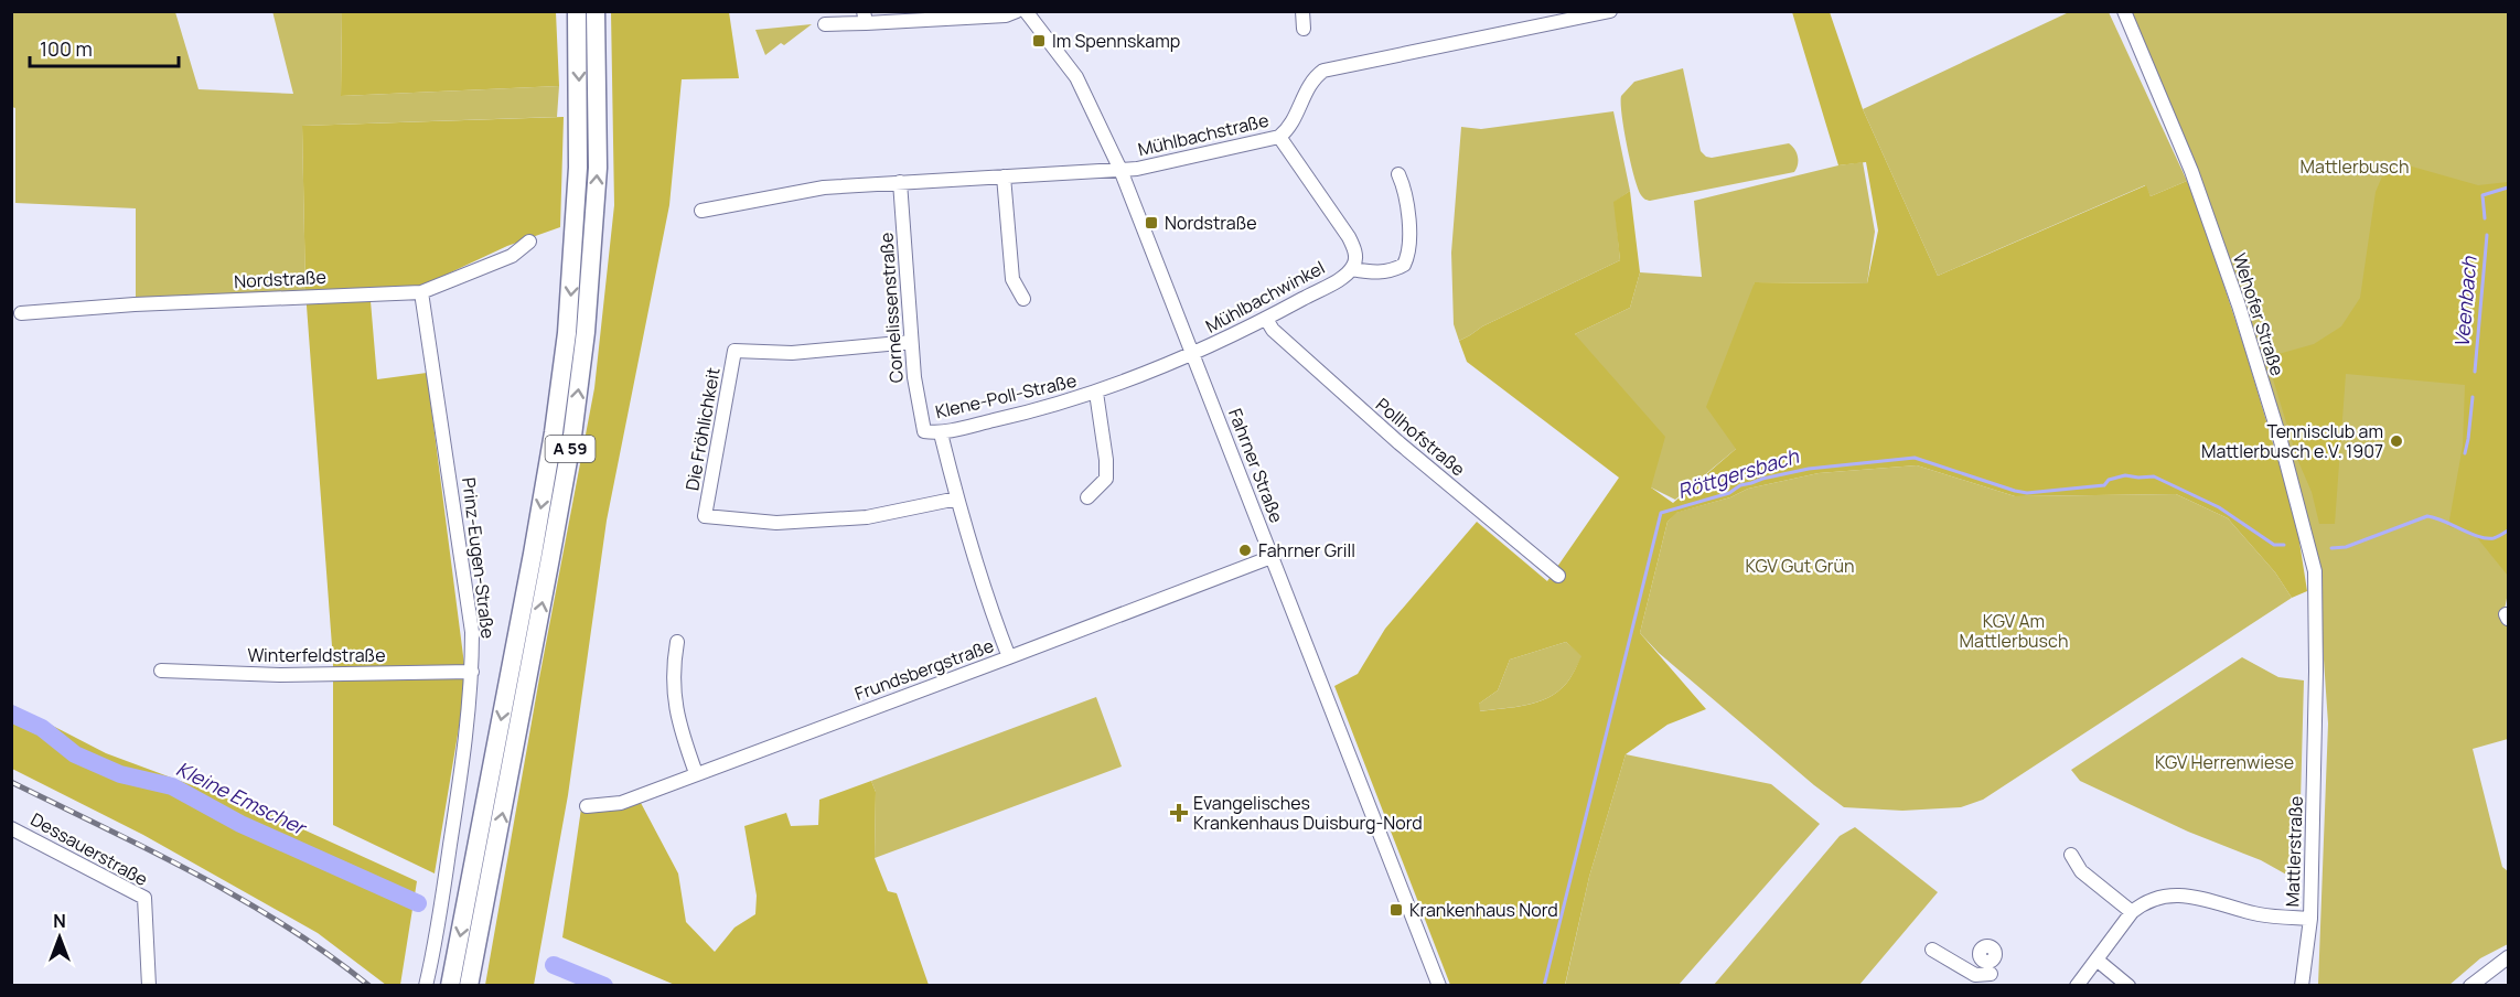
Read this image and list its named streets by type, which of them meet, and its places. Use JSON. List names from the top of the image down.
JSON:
{
  "streets": {
    "highway": ["A 59"],
    "street": [
      "Mühlbachstraße",
      "Nordstraße",
      "Mühlbachwinkel",
      "Cornelissenstraße",
      "Wehofer Straße",
      "Klene-Poll-Straße",
      "Die Fröhlichkeit",
      "Pollhofstraße",
      "Fahrner Straße",
      "Prinz-Eugen-Straße",
      "Winterfeldstraße",
      "Frundsbergstraße",
      "Dessauerstraße",
      "Mattlerstraße"
    ]
  },
  "crossings": [
    ["Mühlbachstraße", "Mühlbachwinkel"],
    ["Mühlbachstraße", "Fahrner Straße"],
    ["Nordstraße", "Prinz-Eugen-Straße"],
    ["Mühlbachwinkel", "Klene-Poll-Straße"],
    ["Mühlbachwinkel", "Pollhofstraße"],
    ["Mühlbachwinkel", "Fahrner Straße"],
    ["Cornelissenstraße", "Klene-Poll-Straße"],
    ["Cornelissenstraße", "Die Fröhlichkeit"],
    ["Wehofer Straße", "Mattlerstraße"],
    ["Klene-Poll-Straße", "Fahrner Straße"],
    ["Fahrner Straße", "Frundsbergstraße"],
    ["Prinz-Eugen-Straße", "Winterfeldstraße"]
  ],
  "water": ["Veenbach", "Röttgersbach", "Kleine Emscher"],
  "parks": [
    "Mattlerbusch",
    "KGV Gut Grün",
    "KGV Am Mattlerbusch",
    "KGV Herrenwiese"
  ],
  "places": {
    "transit": ["Im Spennskamp", "Nordstraße", "Krankenhaus Nord"],
    "other": ["Tennisclub am Mattlerbusch e.V. 1907", "Fahrner Grill"],
    "health": ["Evangelisches Krankenhaus Duisburg-Nord"]
  },
  "scale_bar": "100 m",
  "north": "top"
}
